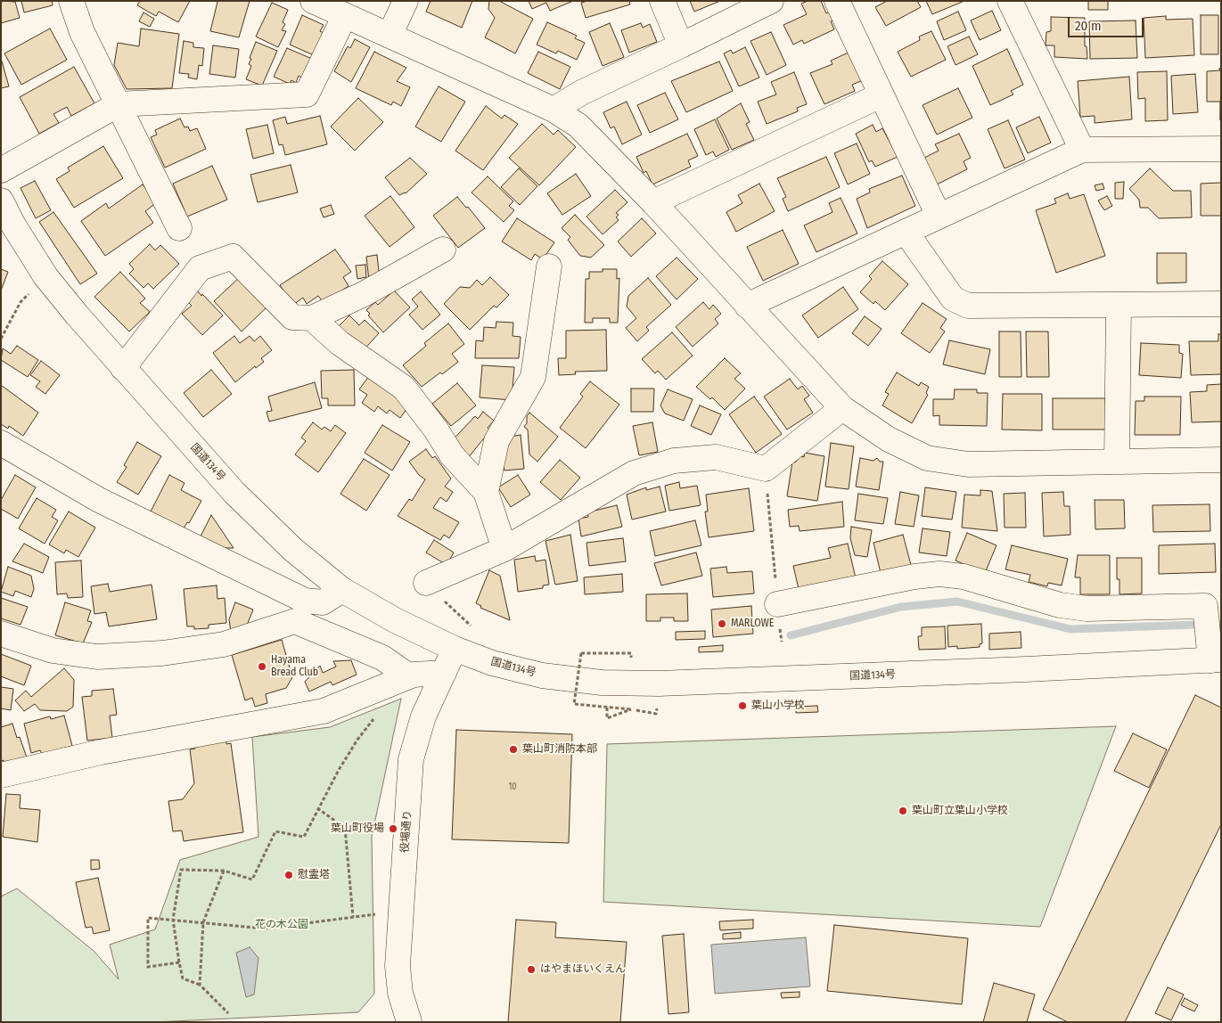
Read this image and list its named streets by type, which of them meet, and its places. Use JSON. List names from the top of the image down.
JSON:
{
  "streets": {
    "main road": ["国道134号", "役場通り"]
  },
  "crossings": [
    ["国道134号", "役場通り"]
  ],
  "parks": ["花の木公園"],
  "places": [
    "MARLOWE",
    "Hayama Bread Club",
    "葉山小学校",
    "葉山町消防本部",
    "葉山町立葉山小学校",
    "葉山町役場",
    "慰霊塔",
    "はやまほいくえん"
  ],
  "house_numbers": ["10"],
  "scale_bar": "20 m"
}
